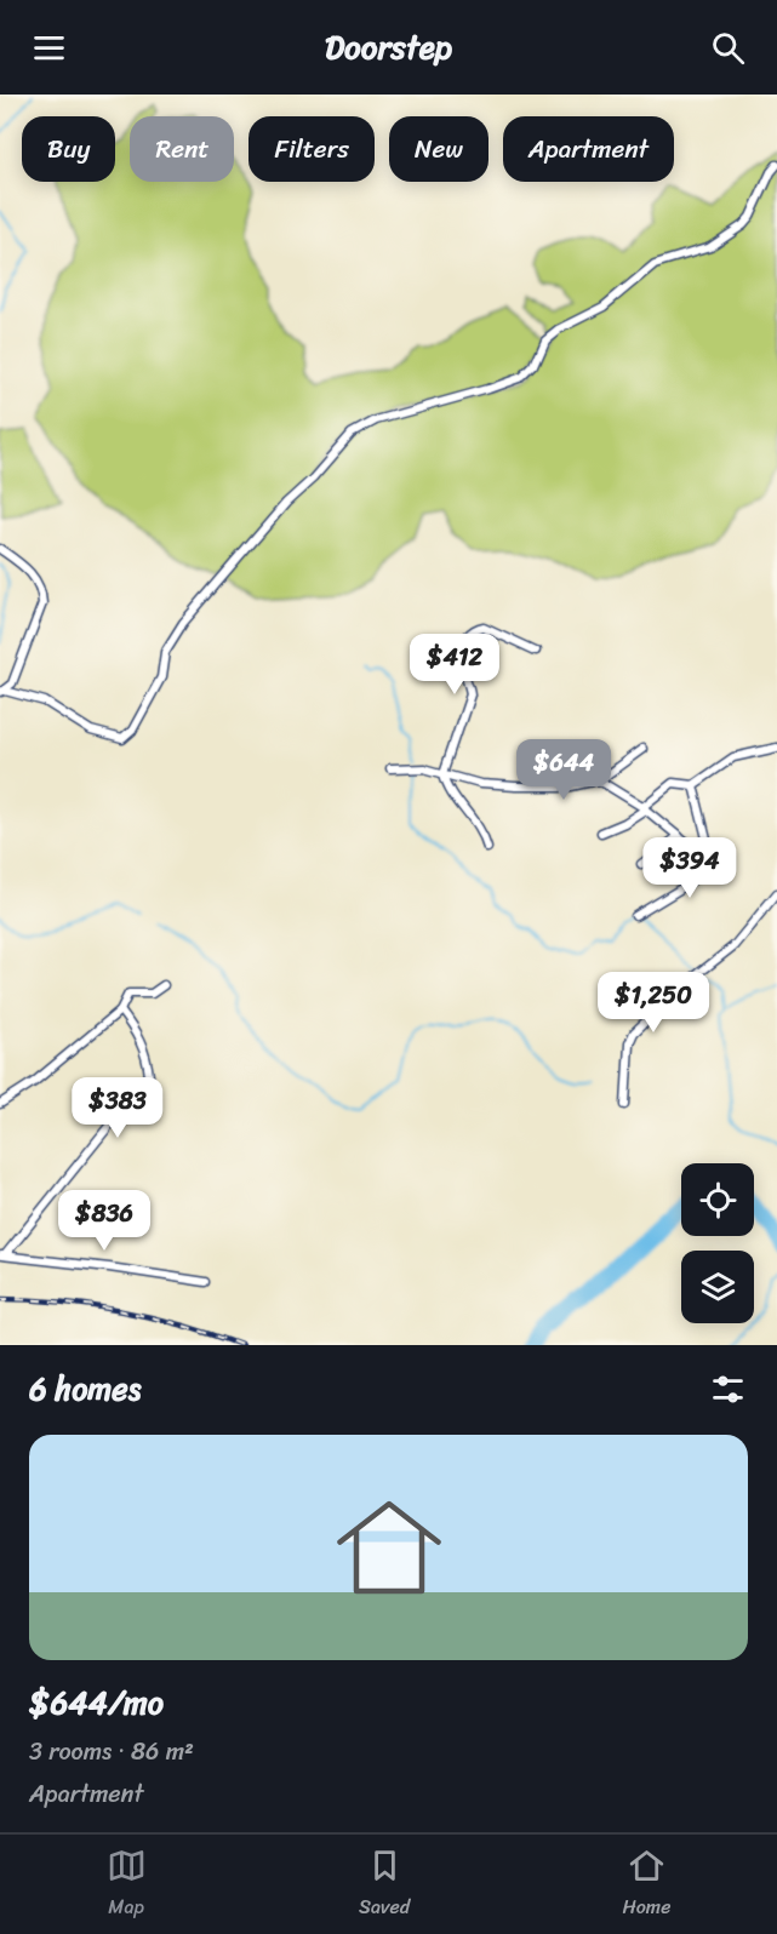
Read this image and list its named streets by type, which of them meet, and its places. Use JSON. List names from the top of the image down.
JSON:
{
  "page": {
    "header": "Doorstep",
    "chip": [
      "Buy",
      "Rent",
      "Filters",
      "New",
      "Apartment"
    ],
    "price": [
      "$412",
      "$644",
      "$394",
      "$1,250",
      "$383",
      "$836"
    ],
    "heading": "6 homes",
    "list": [
      {
        "name": "$644/mo",
        "note": "3 rooms · 86 m² · Apartment"
      }
    ],
    "tabs": ["Map", "Saved", "Home"]
  }
}
